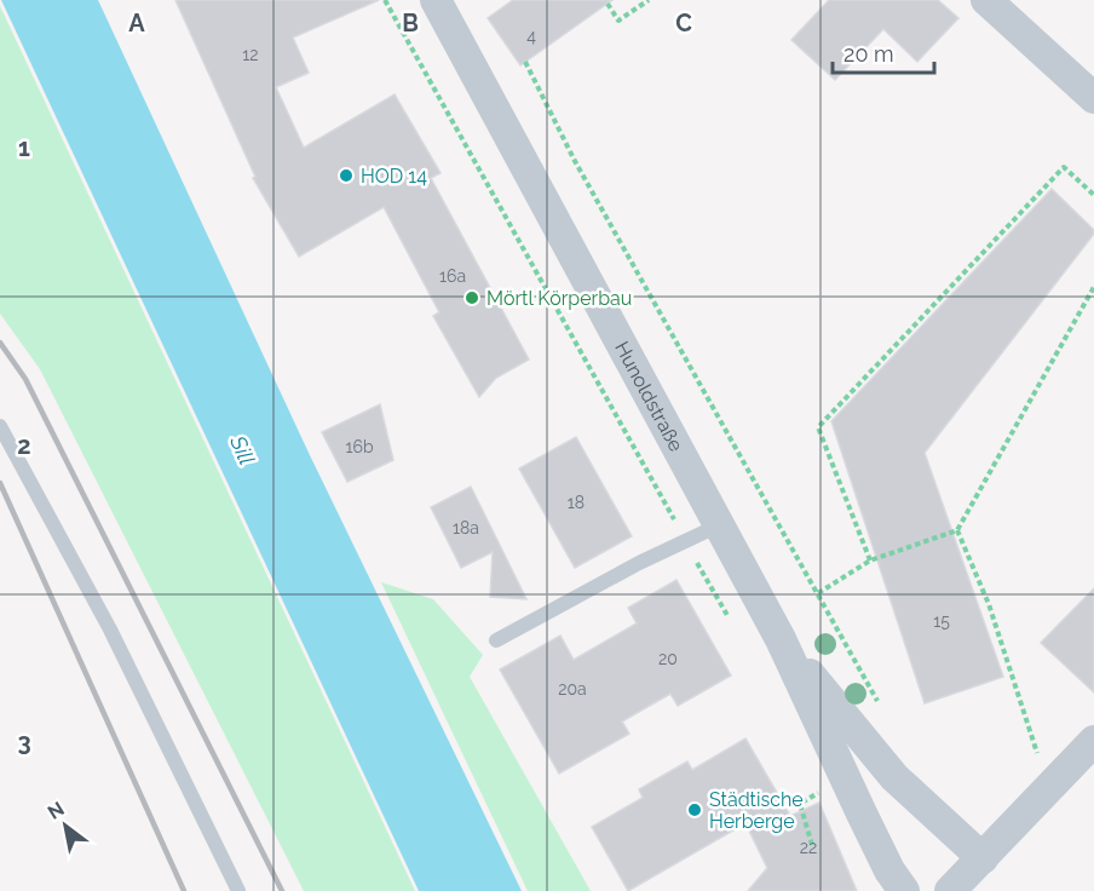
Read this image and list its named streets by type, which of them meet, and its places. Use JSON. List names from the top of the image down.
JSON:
{
  "streets": {
    "street": ["Hunoldstraße"]
  },
  "water": ["Sill"],
  "places": ["HOD 14", "Mörtl Körperbau", "Städtische Herberge"],
  "house_numbers": [
    "4",
    "12",
    "16a",
    "16b",
    "18",
    "18a",
    "15",
    "20",
    "20a",
    "22"
  ],
  "scale_bar": "20 m",
  "north": "top left",
  "grid": {
    "columns": ["A", "B", "C"],
    "rows": ["1", "2", "3"]
  }
}
